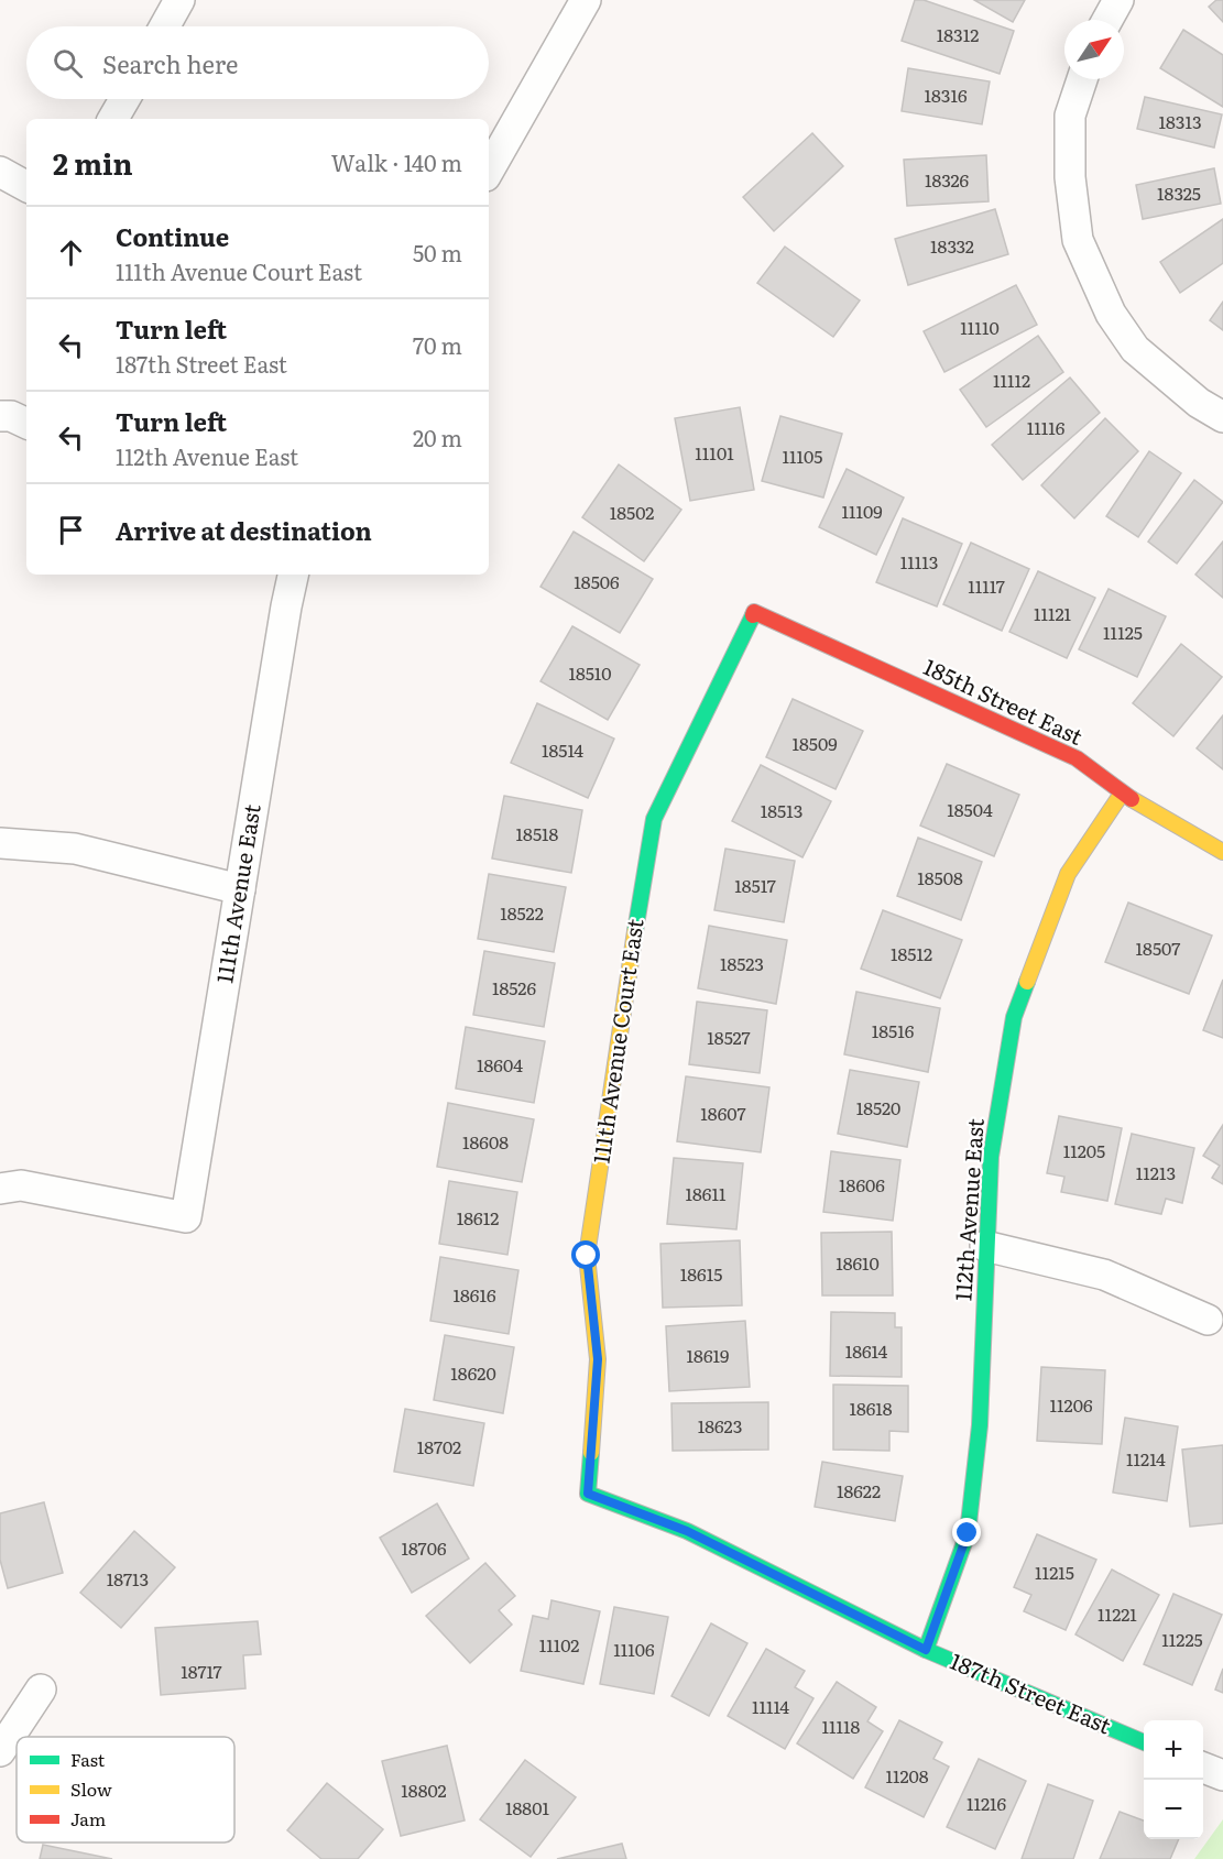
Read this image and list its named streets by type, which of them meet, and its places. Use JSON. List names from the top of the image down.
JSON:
{
  "streets": {
    "street": [
      "185th Street East",
      "111th Avenue East",
      "111th Avenue Court East",
      "112th Avenue East",
      "187th Street East"
    ]
  },
  "crossings": [
    ["185th Street East", "111th Avenue Court East"],
    ["185th Street East", "112th Avenue East"],
    ["111th Avenue Court East", "187th Street East"],
    ["112th Avenue East", "187th Street East"]
  ],
  "house_numbers": [
    "18312",
    "18316",
    "18313",
    "18326",
    "18325",
    "18332",
    "11110",
    "11112",
    "11116",
    "11101",
    "11105",
    "11109",
    "18502",
    "11113",
    "18506",
    "11117",
    "11121",
    "11125",
    "18510",
    "18509",
    "18514",
    "18504",
    "18513",
    "18518",
    "18508",
    "18517",
    "18522",
    "18507",
    "18512",
    "18523",
    "18526",
    "18516",
    "18527",
    "18604",
    "18520",
    "18607",
    "18608",
    "11205",
    "11213",
    "18606",
    "18611",
    "18612",
    "18610",
    "18615",
    "18616",
    "18614",
    "18619",
    "18620",
    "11206",
    "18618",
    "18623",
    "18702",
    "11214",
    "18622",
    "18706",
    "11215",
    "18713",
    "11221",
    "11225",
    "11102",
    "11106",
    "18717",
    "11114",
    "11118",
    "11208",
    "18802",
    "11216",
    "18801"
  ],
  "legend": ["Fast", "Slow", "Jam"],
  "north": "top right",
  "page": {
    "search": "Search here",
    "heading": ["2 min", "Walk · 140 m"],
    "list": [
      ["Continue", "111th Avenue Court East", "50 m"],
      ["Turn left", "187th Street East", "70 m"],
      ["Turn left", "112th Avenue East", "20 m"],
      "Arrive at destination"
    ],
    "map_buttons": ["+", "−"]
  }
}
